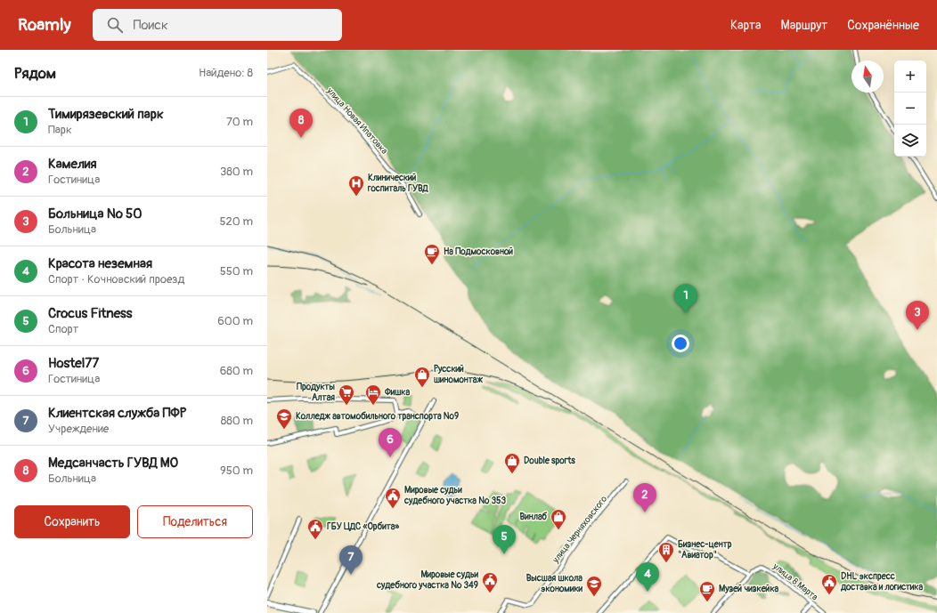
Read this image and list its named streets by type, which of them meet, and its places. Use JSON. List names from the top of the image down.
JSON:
{
  "streets": {
    "street": ["улица Новая Ипатовка", "улица Черняховского", "улица 8 Марта"]
  },
  "places": {
    "hospital": ["Клинический госпиталь ГУВД"],
    "cafe": ["На Подмосковной", "Музей чизкейка"],
    "shop": ["Русский шиномонтаж", "Double sports", "Винлаб"],
    "supermarket": ["Продукты Алтая"],
    "hotel": ["Фишка"],
    "school or university": ["Колледж автомобильного транспорта №9", "Высшая школа экономики"],
    "public building": [
      "Мировые судьи судебного участка № 353",
      "ГБУ ЦДС «Орбита»",
      "Мировые судьи судебного участка № 349",
      "DHL экспресс доставка и логистика"
    ],
    "building": ["Бизнес-центр \"Авиатор\""]
  },
  "north": "top",
  "page": {
    "header": "Roamly",
    "search": "Поиск",
    "nav": ["Карта", "Маршрут", "Сохранённые"],
    "heading": ["Рядом", "Найдено: 8"],
    "map_buttons": ["+", "−"],
    "list": [
      {
        "mark": "1",
        "name": "Тимирязевский парк",
        "note": "Парк",
        "value": "70 m"
      },
      {
        "mark": "2",
        "name": "Камелия",
        "note": "Гостиница",
        "value": "380 m"
      },
      {
        "mark": "3",
        "name": "Больница № 50",
        "note": "Больница",
        "value": "520 m"
      },
      {
        "mark": "4",
        "name": "Красота неземная",
        "note": "Спорт · Кочновский проезд",
        "value": "550 m"
      },
      {
        "mark": "5",
        "name": "Crocus Fitness",
        "note": "Спорт",
        "value": "600 m"
      },
      {
        "mark": "6",
        "name": "Hostel77",
        "note": "Гостиница",
        "value": "680 m"
      },
      {
        "mark": "7",
        "name": "Клиентская служба ПФР",
        "note": "Учреждение",
        "value": "880 m"
      },
      {
        "mark": "8",
        "name": "Медсанчасть ГУВД МО",
        "note": "Больница",
        "value": "950 m"
      }
    ],
    "pins": [
      "8",
      "1",
      "3",
      "6",
      "2",
      "5",
      "7",
      "4"
    ],
    "buttons": ["Сохранить", "Поделиться"]
  }
}
